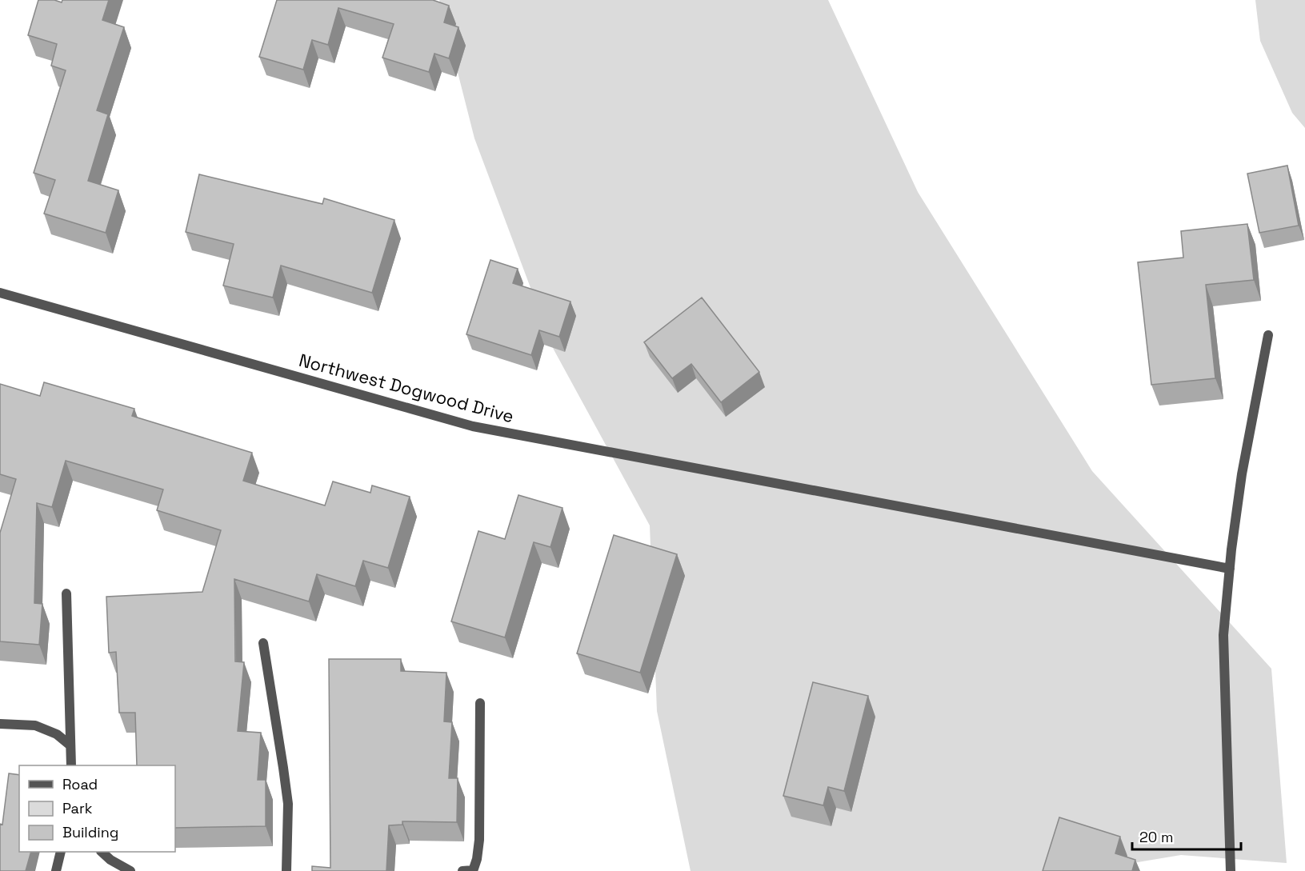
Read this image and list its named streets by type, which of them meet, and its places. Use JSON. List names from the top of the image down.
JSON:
{
  "streets": {
    "street": ["Northwest Dogwood Drive"]
  },
  "legend": ["Road", "Park", "Building"],
  "scale_bar": "20 m"
}
